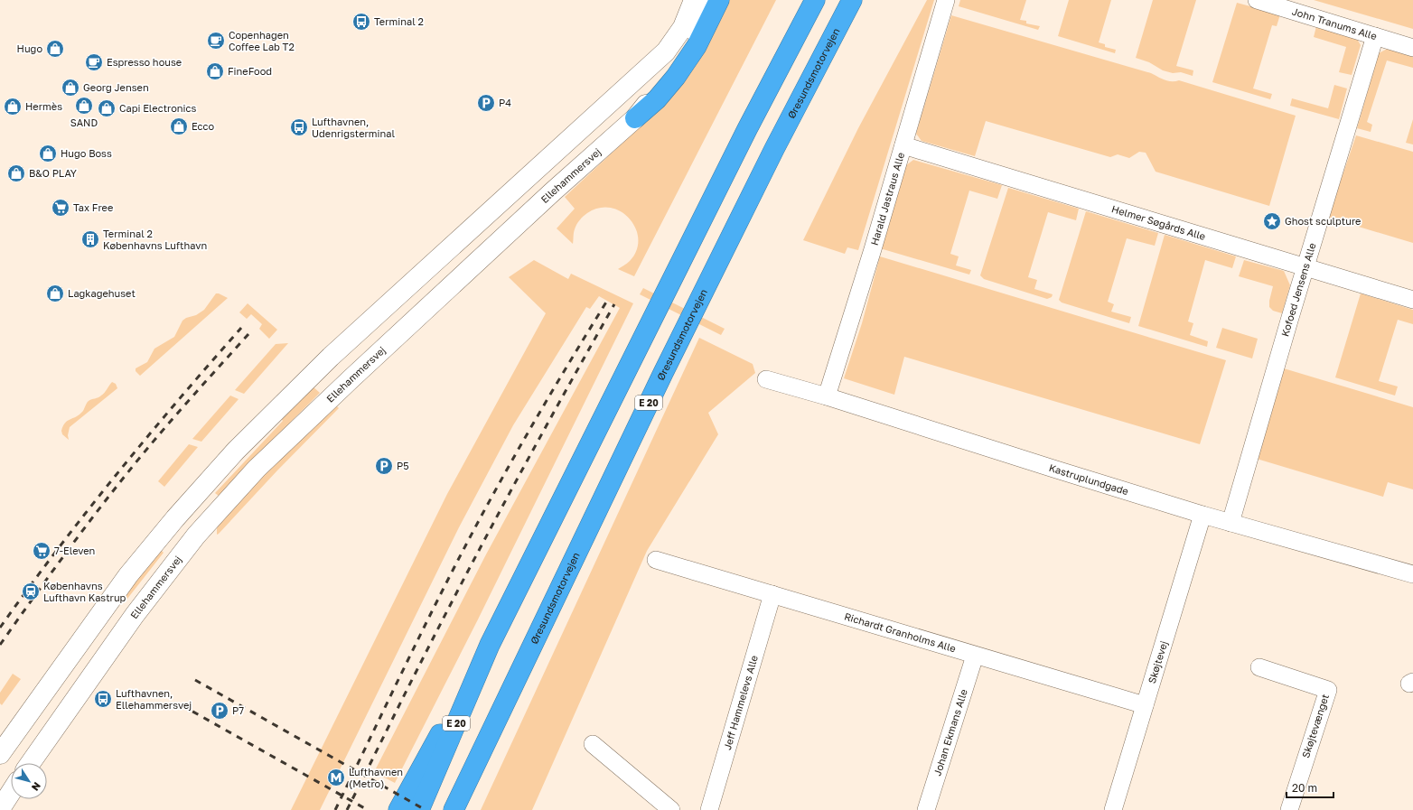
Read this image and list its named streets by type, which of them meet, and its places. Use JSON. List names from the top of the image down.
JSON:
{
  "streets": {
    "highway": ["Øresundsmotorvejen", "E 20"],
    "street": [
      "John Tranums Alle",
      "Ellehammersvej",
      "Harald Jastraus Alle",
      "Helmer Søgårds Alle",
      "Kofoed Jensens Alle",
      "Kastruplundgade",
      "Richardt Granholms Alle",
      "Skøjtevej",
      "Jeff Hammelevs Alle",
      "Skøjtevænget",
      "Johan Ekmans Alle"
    ]
  },
  "crossings": [
    ["John Tranums Alle", "Kofoed Jensens Alle"],
    ["Harald Jastraus Alle", "Helmer Søgårds Alle"],
    ["Harald Jastraus Alle", "Kastruplundgade"],
    ["Helmer Søgårds Alle", "Kofoed Jensens Alle"],
    ["Kofoed Jensens Alle", "Kastruplundgade"],
    ["Kastruplundgade", "Skøjtevej"],
    ["Richardt Granholms Alle", "Skøjtevej"],
    ["Richardt Granholms Alle", "Jeff Hammelevs Alle"],
    ["Richardt Granholms Alle", "Johan Ekmans Alle"]
  ],
  "places": {
    "bus stop": ["Terminal 2", "Lufthavnen, Udenrigsterminal", "Lufthavnen, Ellehammersvej"],
    "cafe": ["Copenhagen Coffee Lab T2", "Espresso house"],
    "shop": [
      "Hugo",
      "FineFood",
      "Georg Jensen",
      "SAND",
      "Hermès",
      "Capi Electronics",
      "Ecco",
      "Hugo Boss",
      "B&O PLAY",
      "Lagkagehuset"
    ],
    "parking": ["P4", "P5", "P7"],
    "supermarket": ["Tax Free", "7-Eleven"],
    "place": ["Ghost sculpture"],
    "building": ["Terminal 2 Københavns Lufthavn"],
    "station": ["Københavns Lufthavn Kastrup"],
    "metro station": ["Lufthavnen (Metro)"]
  },
  "scale_bar": "20 m",
  "north": "bottom right"
}
